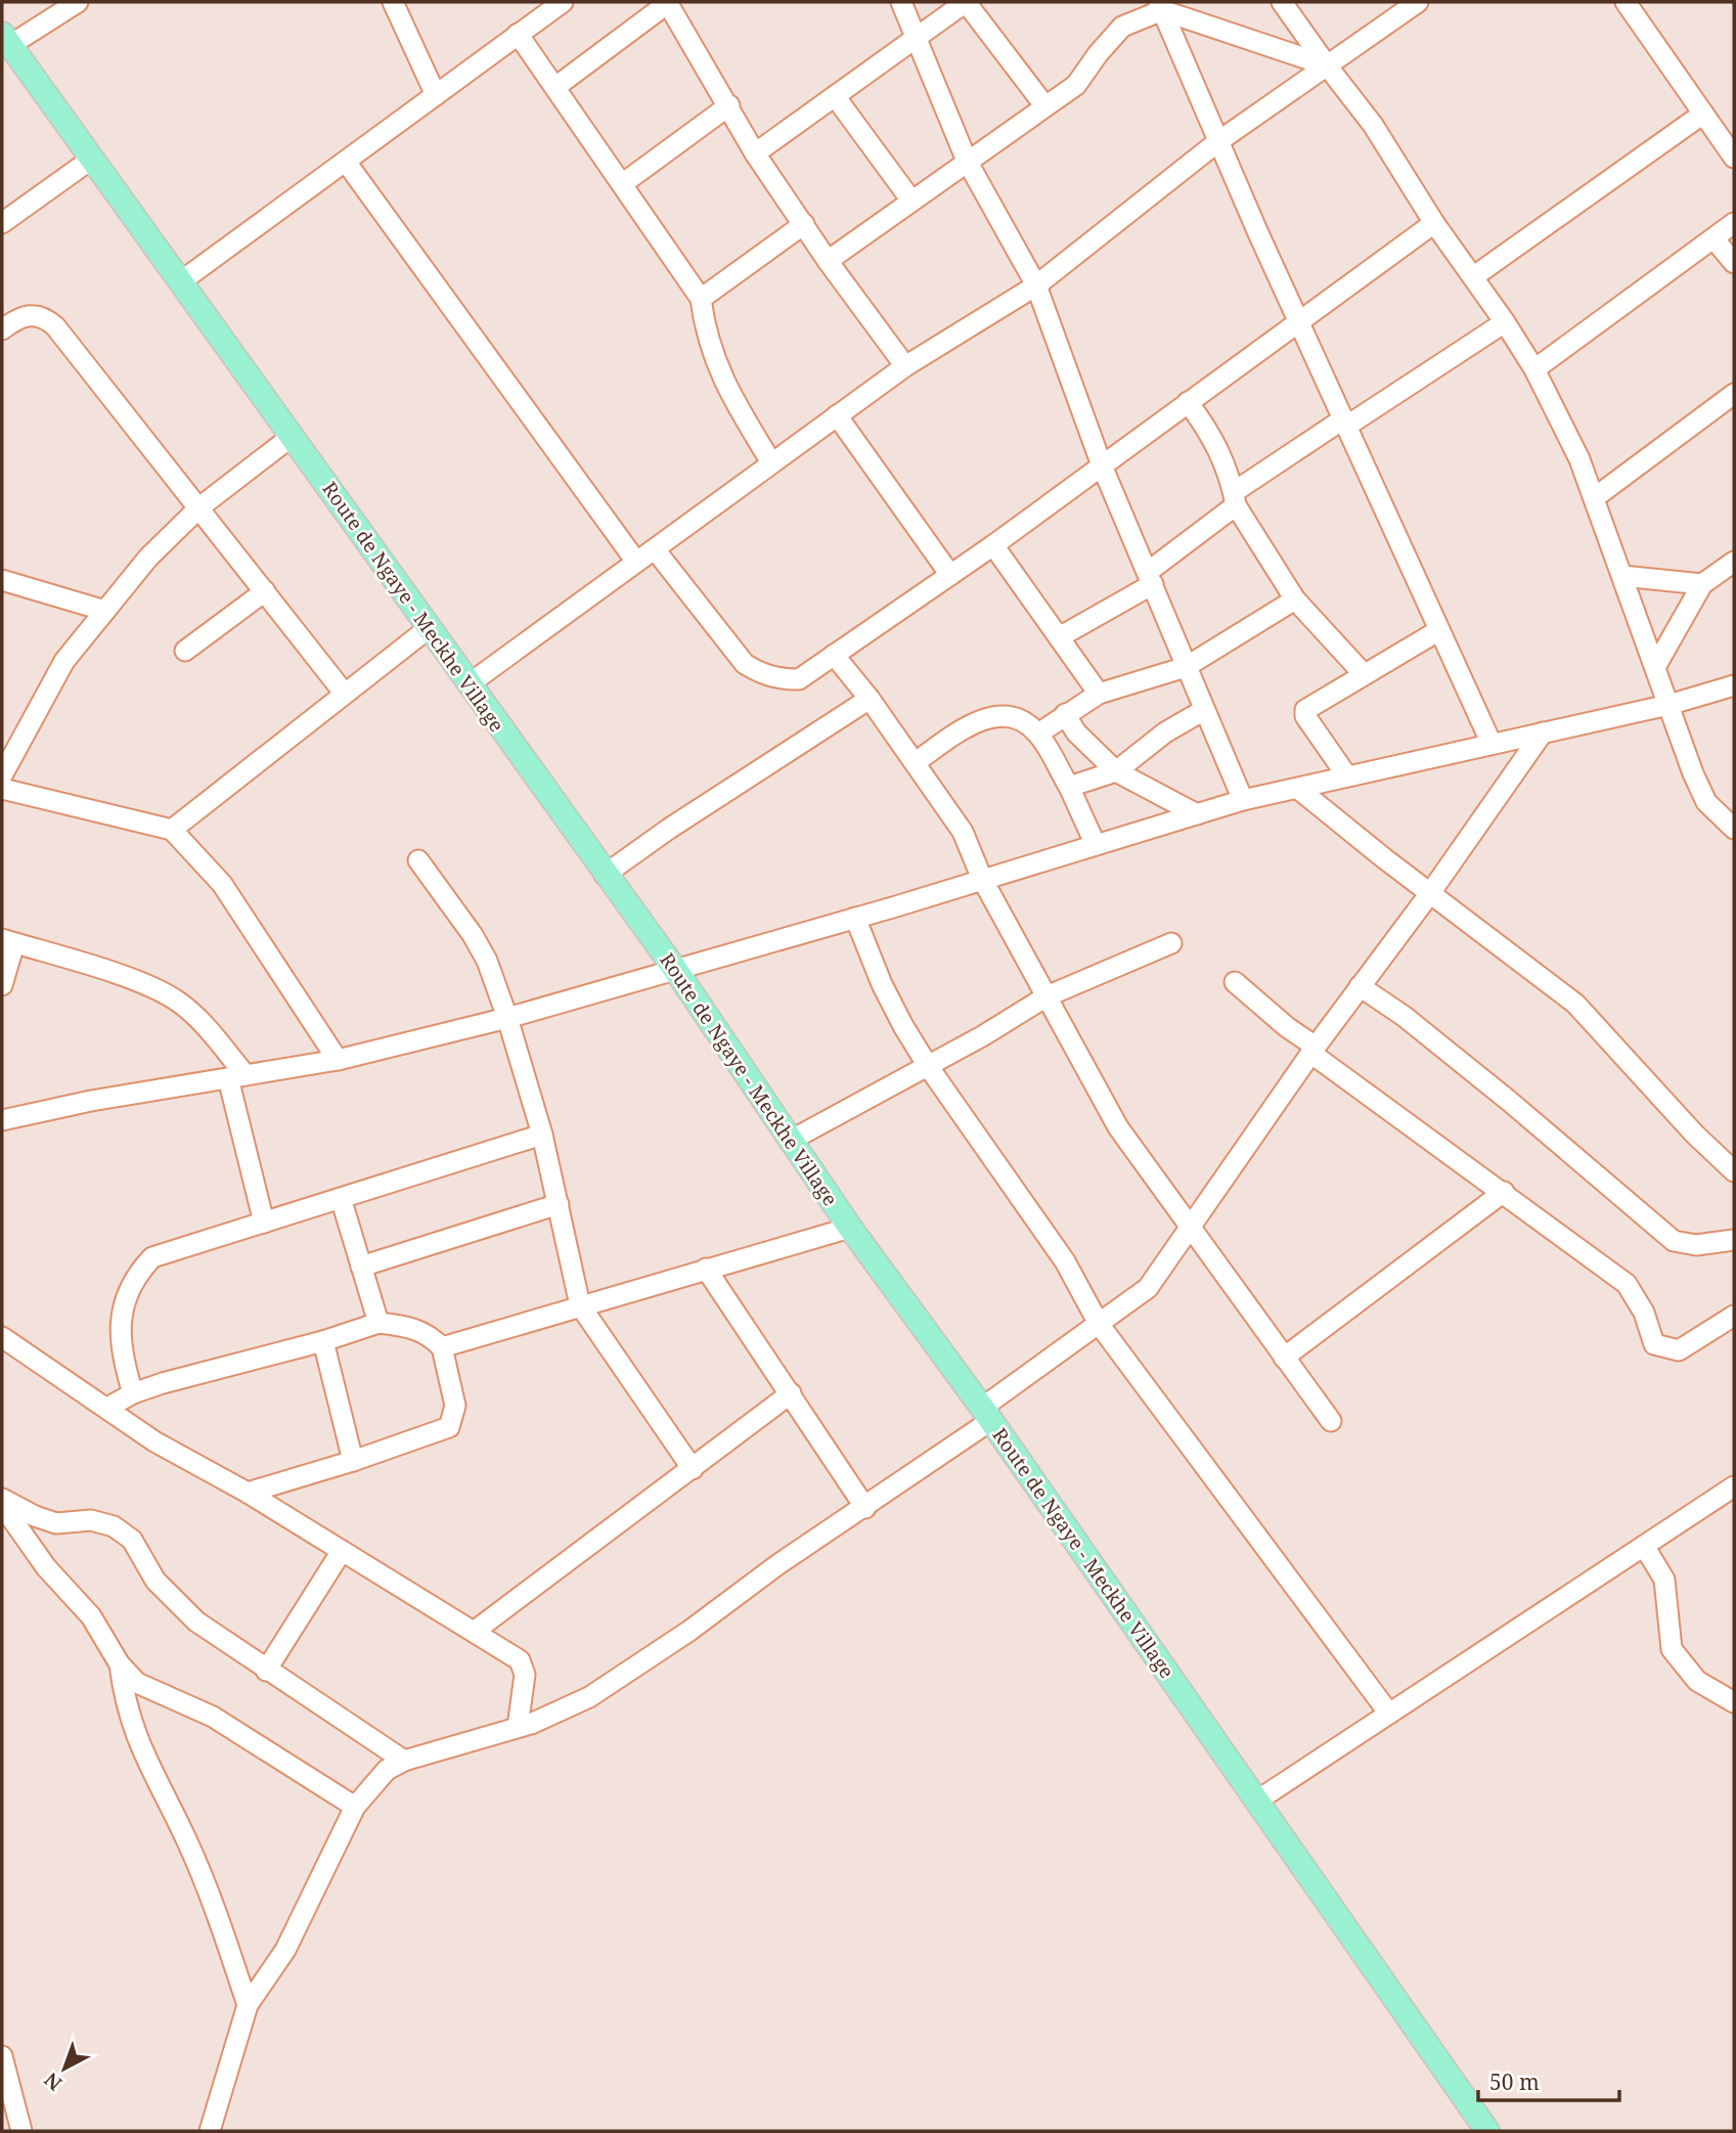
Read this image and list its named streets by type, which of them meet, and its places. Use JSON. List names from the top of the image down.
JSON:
{
  "streets": {
    "main road": ["Route de Ngaye - Meckhe Village"]
  },
  "scale_bar": "50 m",
  "north": "bottom left"
}
